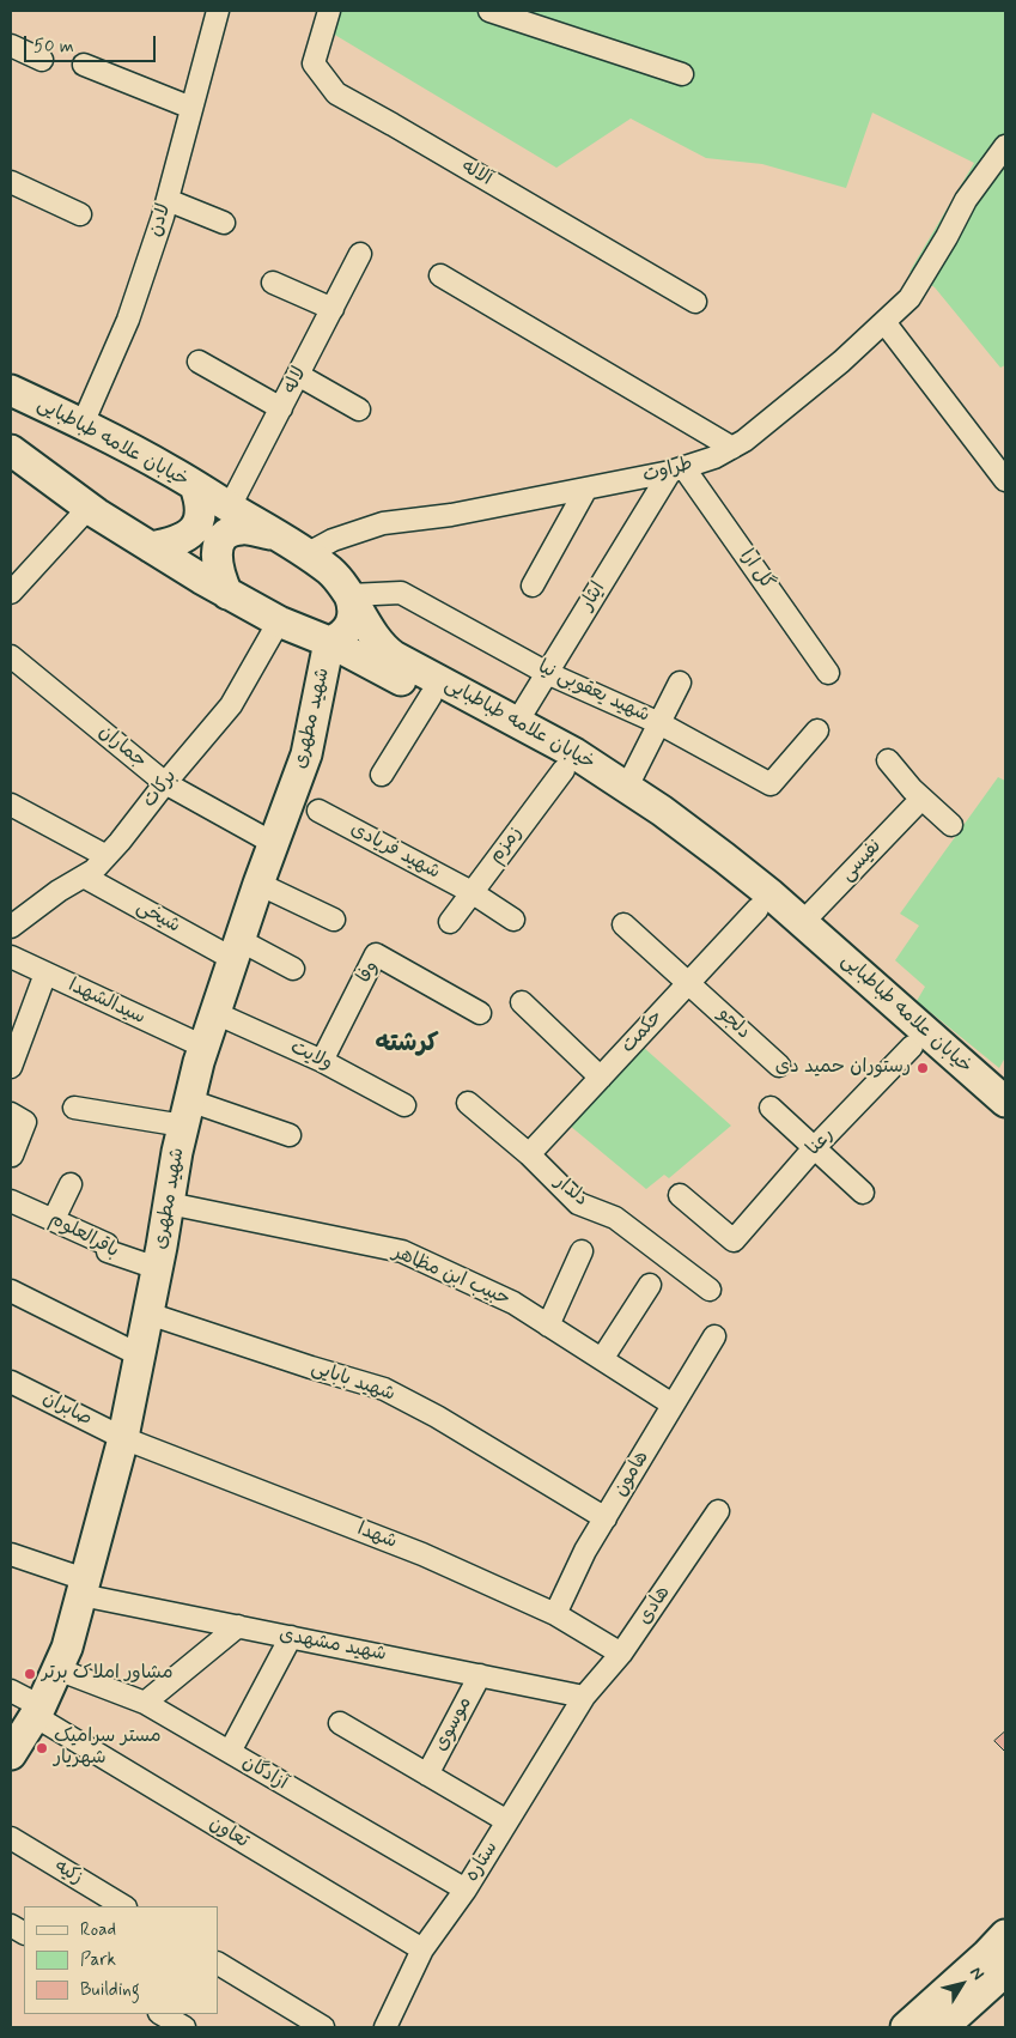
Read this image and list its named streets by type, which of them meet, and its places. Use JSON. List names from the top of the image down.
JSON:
{
  "streets": {
    "street": [
      "آلاله",
      "لادن",
      "لاله",
      "خیابان علامه طباطبایی",
      "طراوت",
      "گل ارا",
      "ایثار",
      "شهید یعقوبی نیا",
      "شهید مطهری",
      "جماران",
      "برکات",
      "زمزم",
      "شهید فریادی",
      "نفیسی",
      "شیخی",
      "وفا",
      "سیدالشهدا",
      "دلجو",
      "حکمت",
      "ولایت",
      "رعنا",
      "دلدار",
      "باقرالعلوم",
      "حبیب ابن مظاهر",
      "شهید بابایی",
      "صابران",
      "هامون",
      "شهدا",
      "هادی",
      "شهید مشهدی",
      "موسوی",
      "آزادگان",
      "تعاون",
      "ستاره",
      "زکیه"
    ]
  },
  "crossings": [
    ["لادن", "خیابان علامه طباطبایی"],
    ["لاله", "خیابان علامه طباطبایی"],
    ["خیابان علامه طباطبایی", "طراوت"],
    ["خیابان علامه طباطبایی", "ایثار"],
    ["خیابان علامه طباطبایی", "شهید یعقوبی نیا"],
    ["خیابان علامه طباطبایی", "شهید مطهری"],
    ["خیابان علامه طباطبایی", "برکات"],
    ["خیابان علامه طباطبایی", "زمزم"],
    ["خیابان علامه طباطبایی", "نفیسی"],
    ["خیابان علامه طباطبایی", "حکمت"],
    ["خیابان علامه طباطبایی", "رعنا"],
    ["طراوت", "گل ارا"],
    ["طراوت", "ایثار"],
    ["گل ارا", "ایثار"],
    ["ایثار", "شهید یعقوبی نیا"],
    ["شهید مطهری", "جماران"],
    ["شهید مطهری", "شیخی"],
    ["شهید مطهری", "سیدالشهدا"],
    ["شهید مطهری", "ولایت"],
    ["شهید مطهری", "باقرالعلوم"],
    ["شهید مطهری", "حبیب ابن مظاهر"],
    ["شهید مطهری", "شهید بابایی"],
    ["شهید مطهری", "صابران"],
    ["شهید مطهری", "شهدا"],
    ["شهید مطهری", "شهید مشهدی"],
    ["شهید مطهری", "آزادگان"],
    ["شهید مطهری", "تعاون"],
    ["جماران", "برکات"],
    ["برکات", "شیخی"],
    ["زمزم", "شهید فریادی"],
    ["وفا", "ولایت"],
    ["دلجو", "حکمت"],
    ["حکمت", "دلدار"],
    ["حبیب ابن مظاهر", "هامون"],
    ["شهید بابایی", "هامون"],
    ["صابران", "شهدا"],
    ["هامون", "شهدا"],
    ["شهدا", "هادی"],
    ["هادی", "شهید مشهدی"],
    ["هادی", "ستاره"],
    ["شهید مشهدی", "موسوی"],
    ["شهید مشهدی", "ستاره"],
    ["موسوی", "ستاره"],
    ["آزادگان", "ستاره"],
    ["تعاون", "ستاره"]
  ],
  "districts": ["کرشته"],
  "places": ["رستوران حمید دی", "مشاور املاک برتر", "مستر سرامیک شهریار"],
  "legend": ["Road", "Park", "Building"],
  "scale_bar": "50 m",
  "north": "top right"
}
